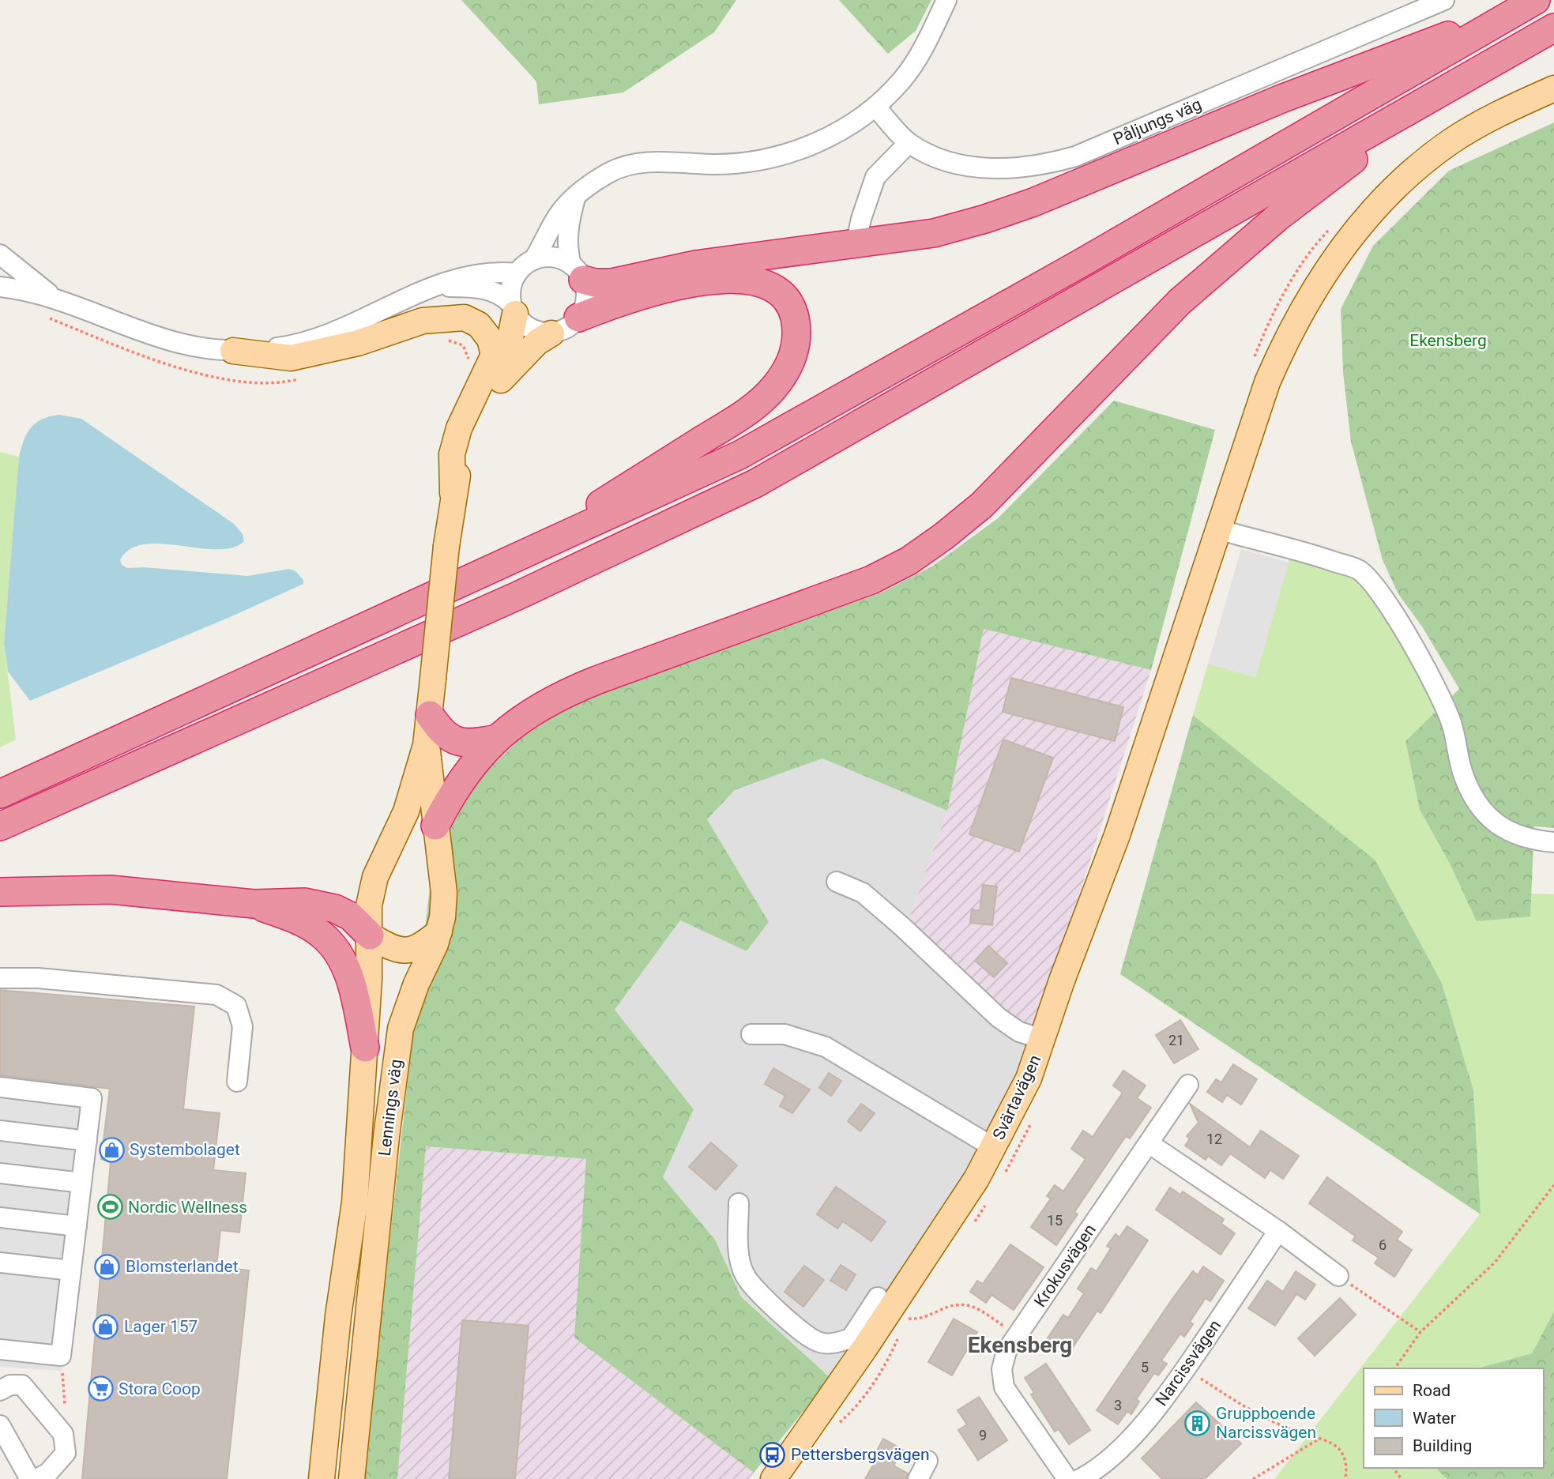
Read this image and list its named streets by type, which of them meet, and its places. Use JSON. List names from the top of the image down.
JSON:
{
  "streets": {
    "main road": ["Svärtavägen", "Lennings väg"],
    "street": ["Påljungs väg", "Krokusvägen", "Narcissvägen"]
  },
  "districts": ["Ekensberg"],
  "parks": ["Ekensberg"],
  "places": {
    "shop": ["Systembolaget", "Blomsterlandet", "Lager 157"],
    "sports": ["Nordic Wellness"],
    "supermarket": ["Stora Coop"],
    "building": ["Gruppboende Narcissvägen"],
    "bus stop": ["Pettersbergsvägen"]
  },
  "house_numbers": [
    "21",
    "12",
    "15",
    "6",
    "5",
    "3",
    "9"
  ],
  "legend": ["Road", "Water", "Building"]
}
